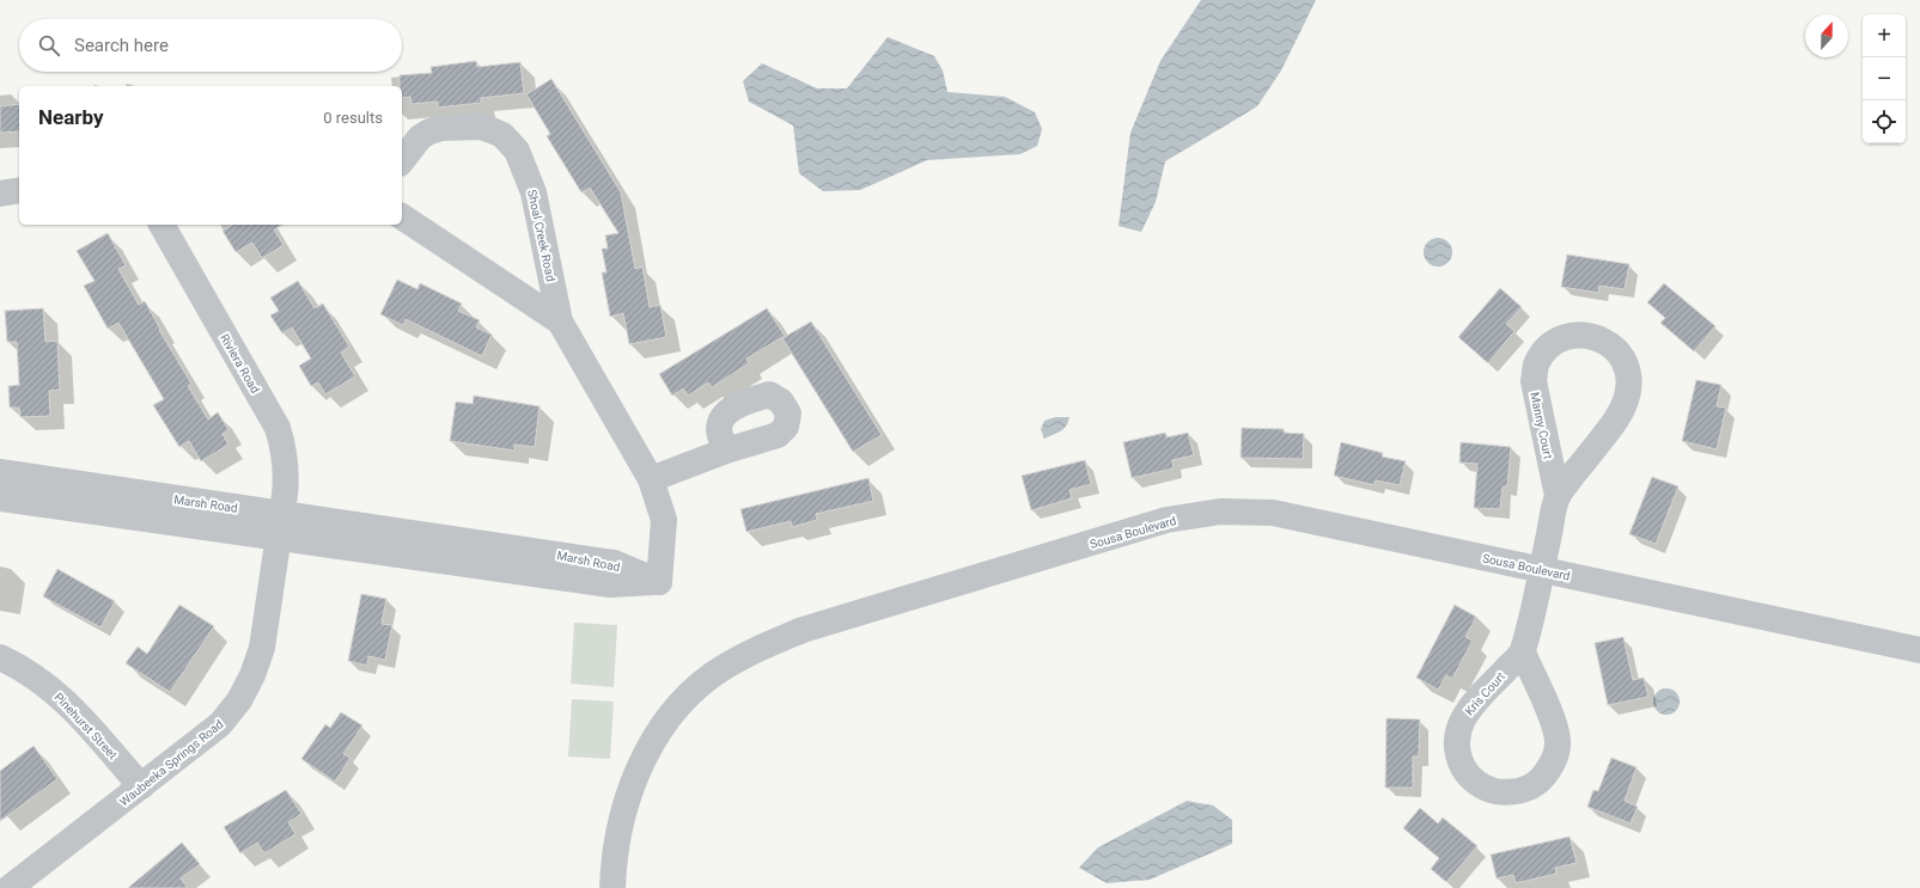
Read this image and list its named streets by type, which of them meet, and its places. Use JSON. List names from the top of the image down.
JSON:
{
  "streets": {
    "street": [
      "Shoal Creek Road",
      "Riviera Road",
      "Manny Court",
      "Marsh Road",
      "Sousa Boulevard",
      "Kris Court",
      "Pinehurst Street",
      "Waubeeka Springs Road"
    ]
  },
  "crossings": [
    ["Shoal Creek Road", "Marsh Road"],
    ["Riviera Road", "Marsh Road"],
    ["Riviera Road", "Waubeeka Springs Road"],
    ["Manny Court", "Sousa Boulevard"],
    ["Marsh Road", "Waubeeka Springs Road"],
    ["Pinehurst Street", "Waubeeka Springs Road"]
  ],
  "north": "top",
  "page": {
    "map_buttons": ["+", "−"],
    "search": "Search here",
    "heading": ["Nearby", "0 results"]
  }
}
